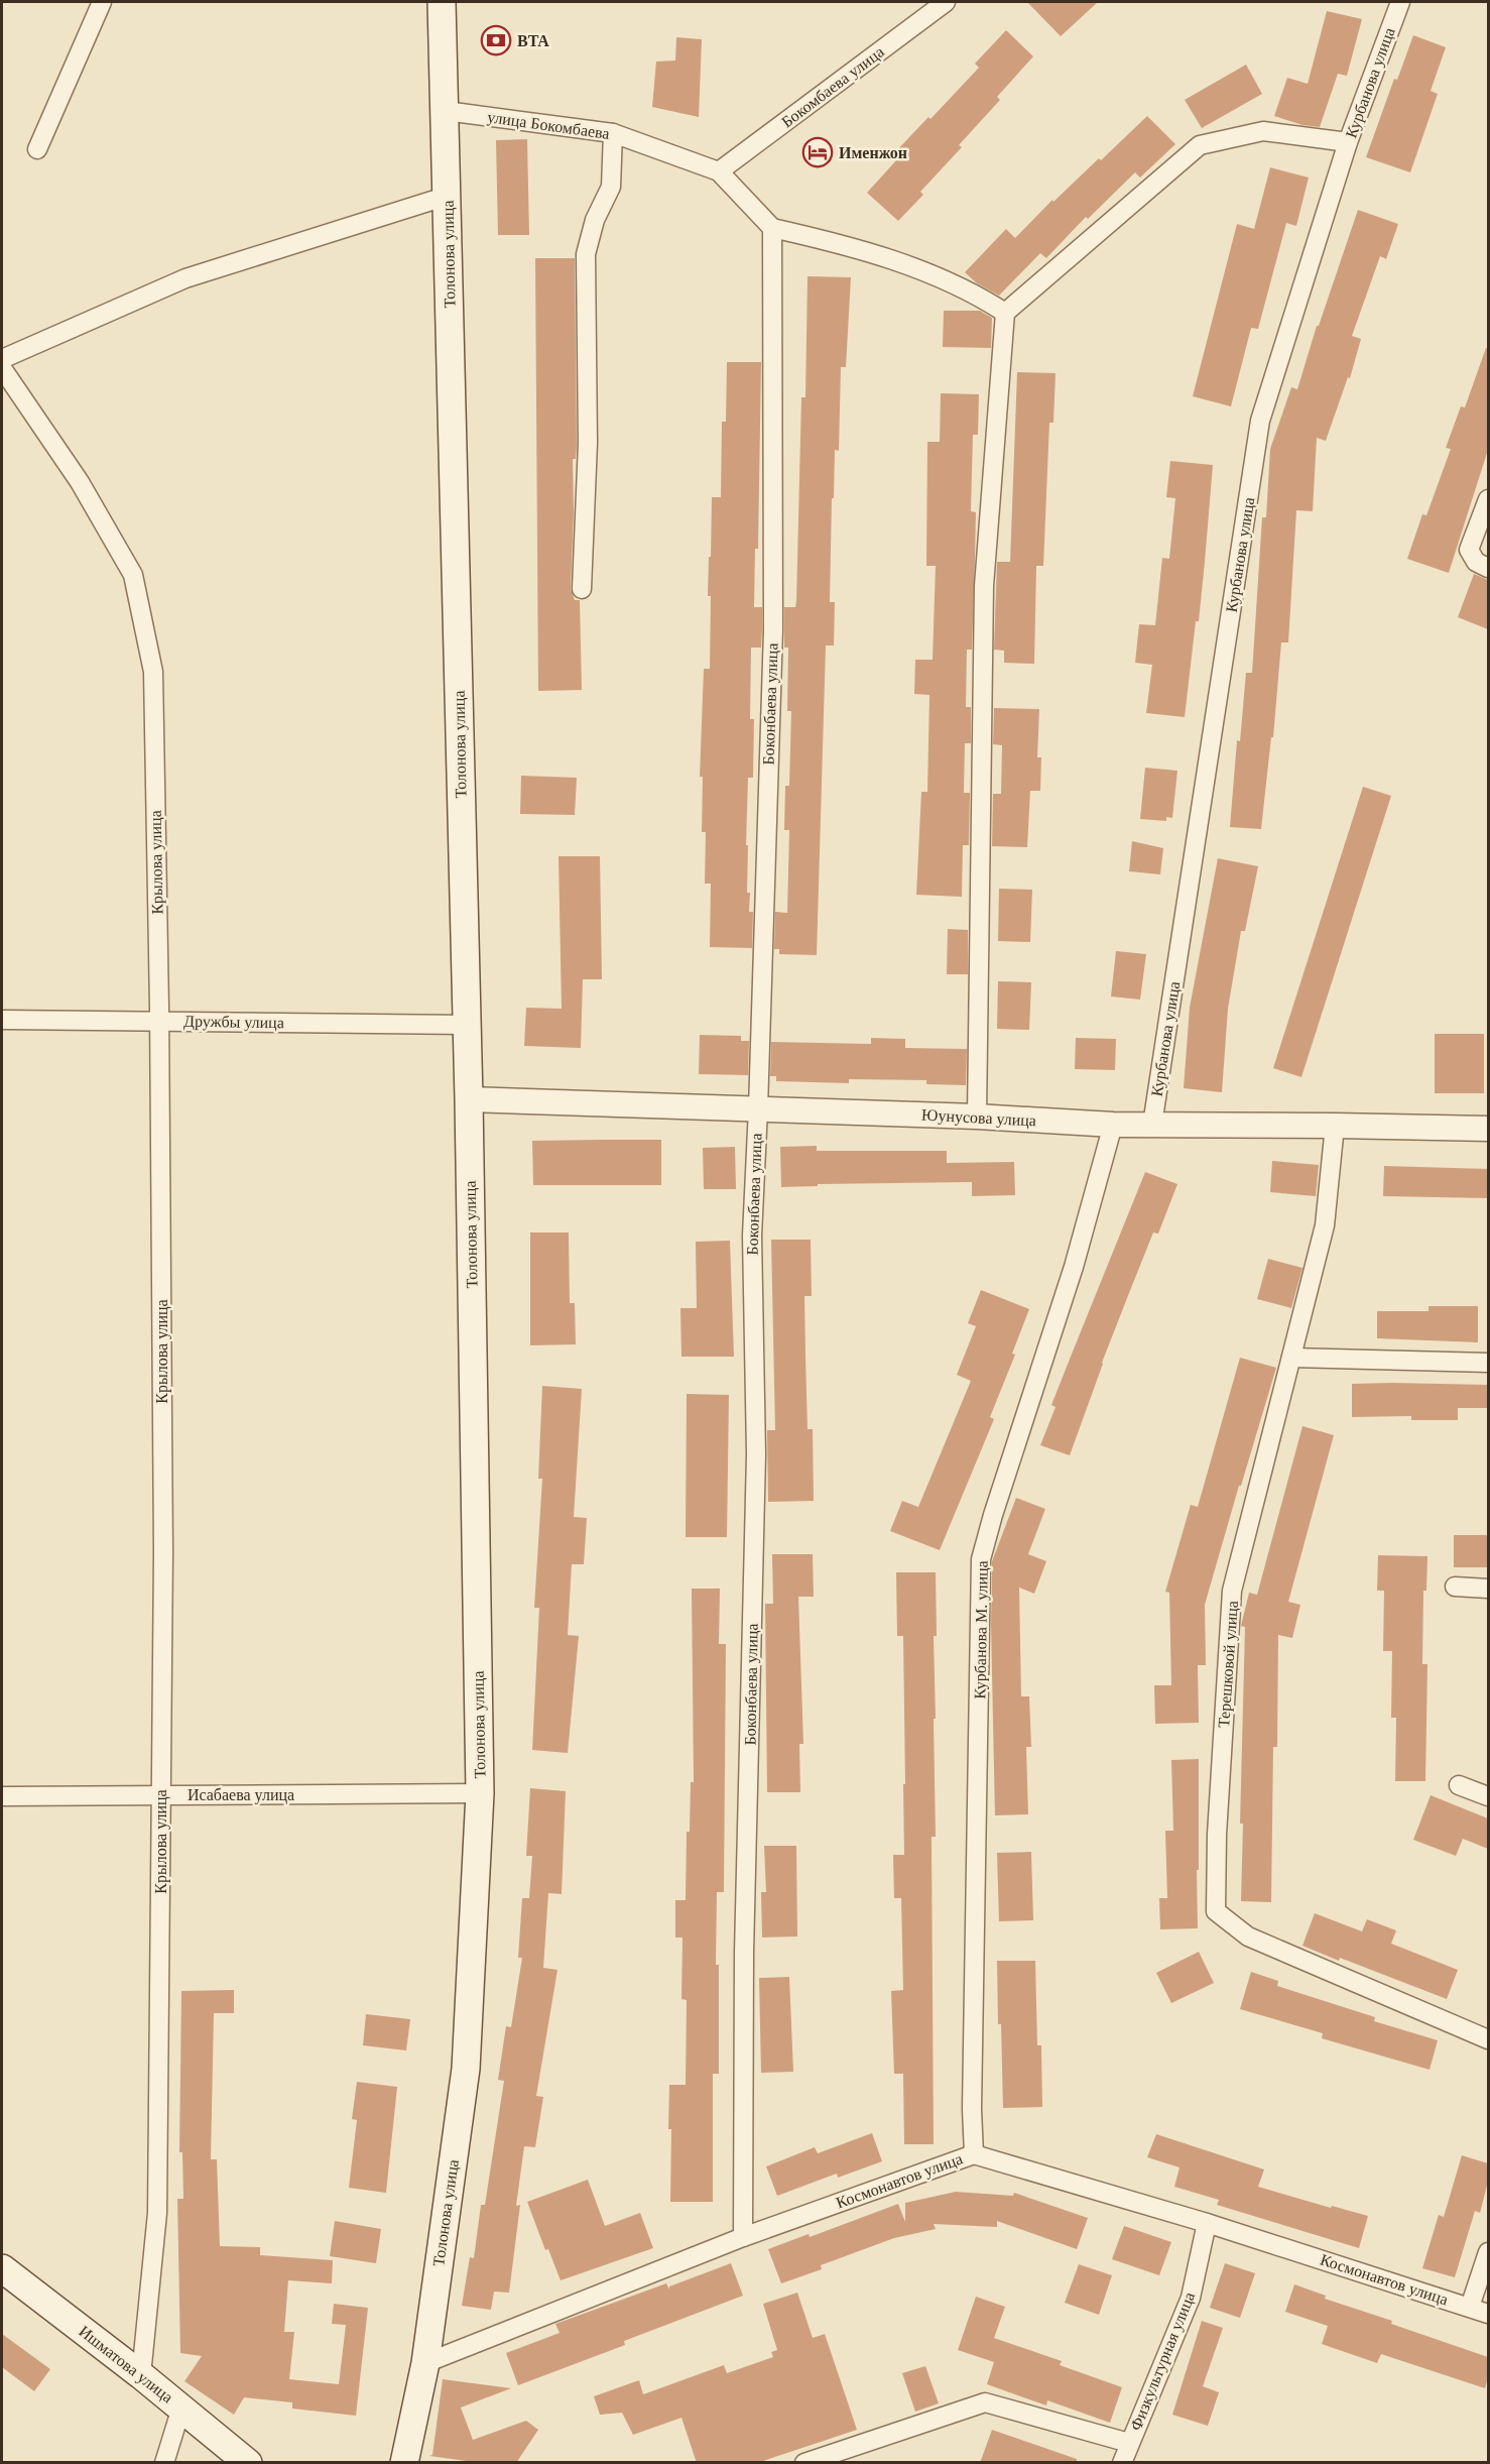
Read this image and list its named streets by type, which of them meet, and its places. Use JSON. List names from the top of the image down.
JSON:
{
  "streets": {
    "main road": ["Толонова улица", "Ишматова улица"],
    "street": [
      "Курбанова улица",
      "Бокомбаева улица",
      "улица Бокомбаева",
      "Боконбаева улица",
      "Крылова улица",
      "Дружбы улица",
      "Юунусова улица",
      "Курбанова М. улица",
      "Терешковой улица",
      "Исабаева улица",
      "Космонавтов улица",
      "Физкультурная улица"
    ]
  },
  "crossings": [
    ["Курбанова улица", "Юунусова улица"],
    ["Бокомбаева улица", "улица Бокомбаева"],
    ["улица Бокомбаева", "Толонова улица"],
    ["Толонова улица", "Дружбы улица"],
    ["Толонова улица", "Юунусова улица"],
    ["Толонова улица", "Исабаева улица"],
    ["Толонова улица", "Космонавтов улица"],
    ["Боконбаева улица", "Юунусова улица"],
    ["Боконбаева улица", "Космонавтов улица"],
    ["Крылова улица", "Дружбы улица"],
    ["Крылова улица", "Исабаева улица"],
    ["Крылова улица", "Ишматова улица"],
    ["Юунусова улица", "Курбанова М. улица"],
    ["Юунусова улица", "Терешковой улица"],
    ["Курбанова М. улица", "Космонавтов улица"],
    ["Космонавтов улица", "Физкультурная улица"]
  ],
  "places": {
    "bank": ["BTA"],
    "hotel": ["Именжон"]
  }
}
